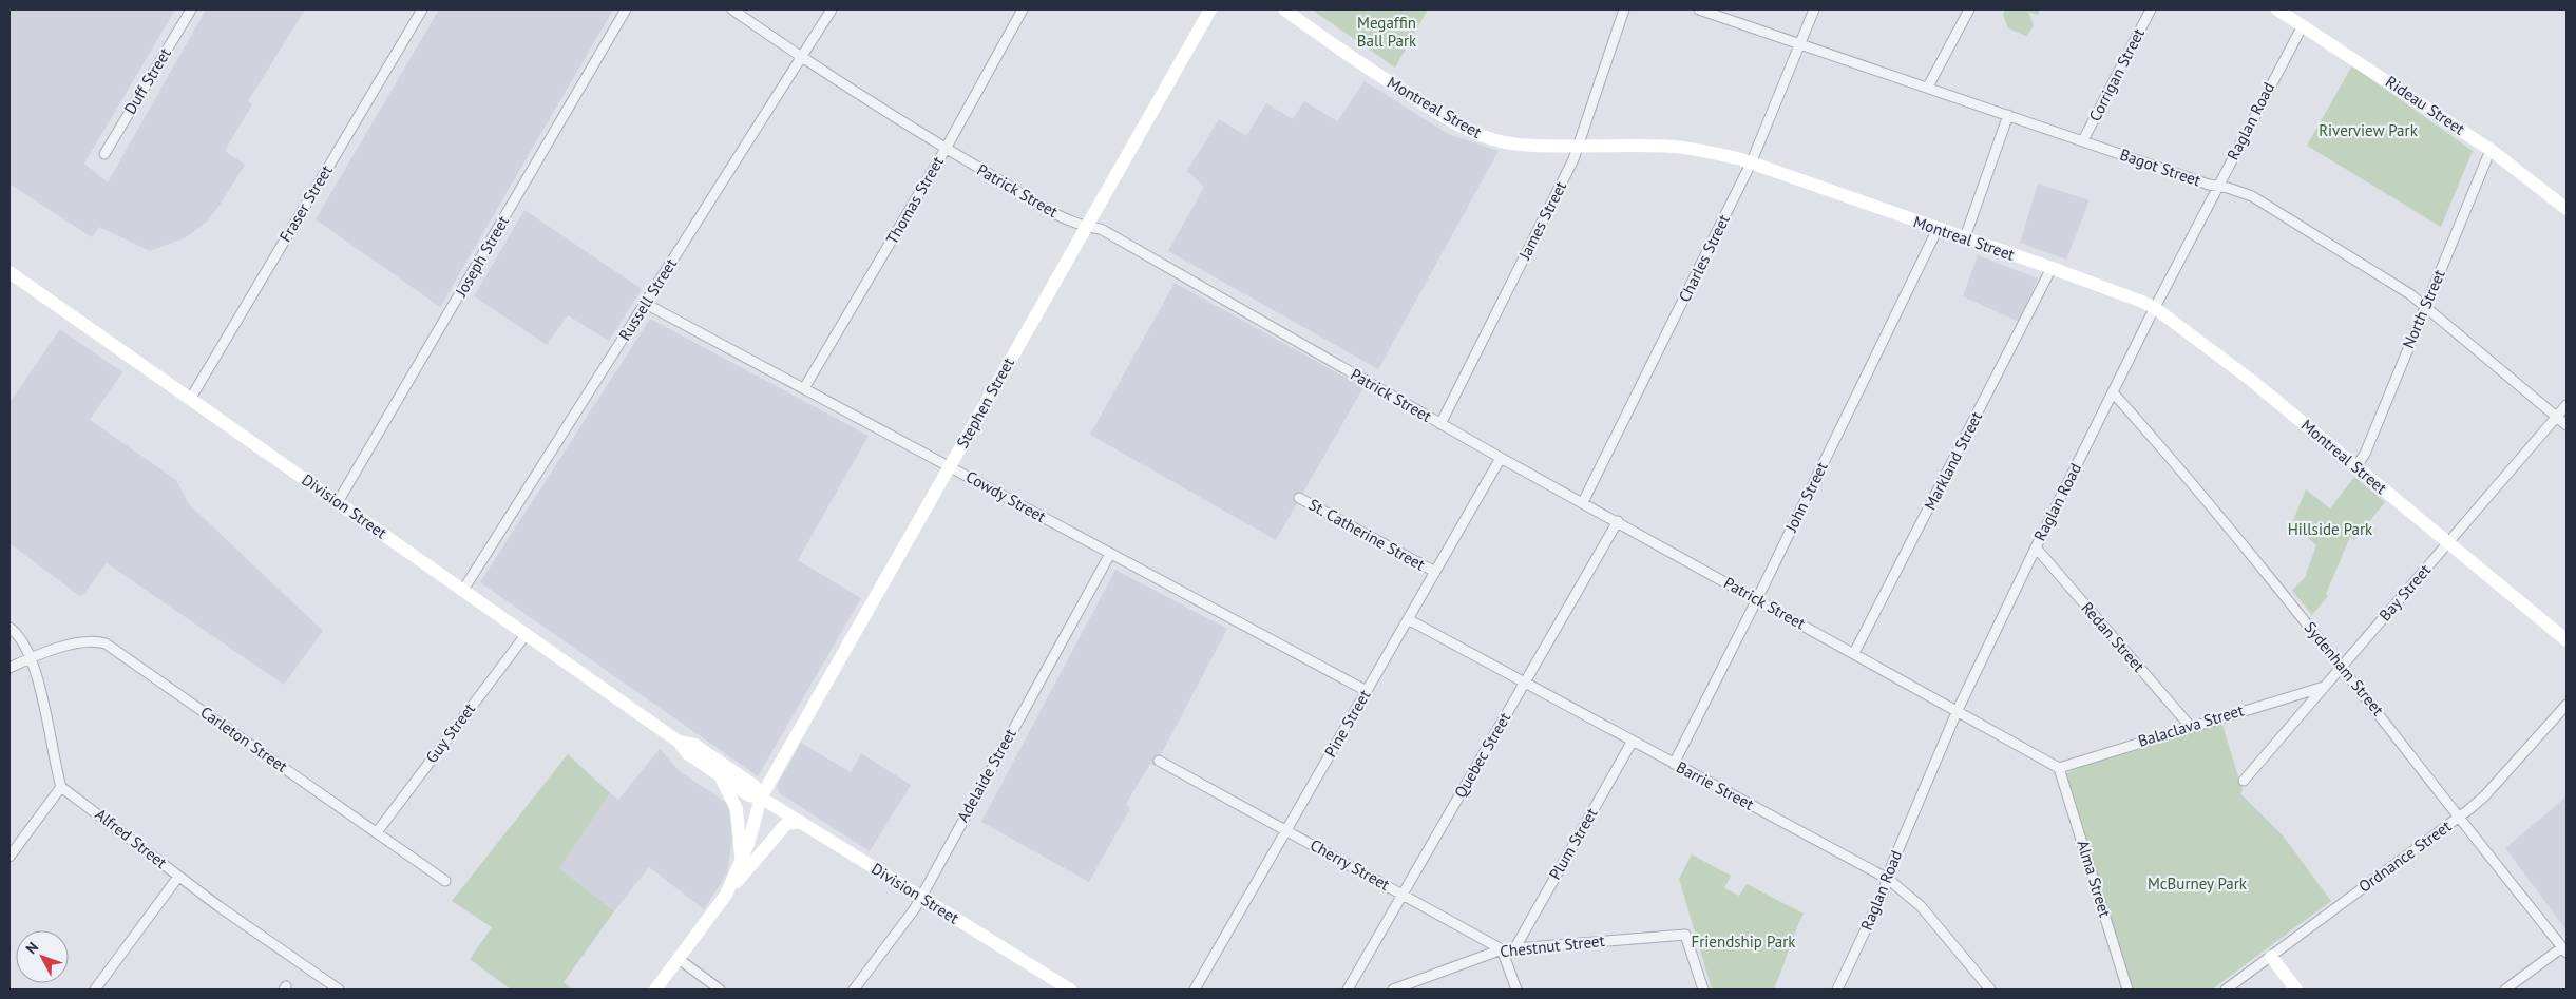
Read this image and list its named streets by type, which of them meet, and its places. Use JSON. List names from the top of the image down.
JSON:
{
  "streets": {
    "main road": [
      "Rideau Street",
      "Montreal Street",
      "Stephen Street",
      "Division Street"
    ],
    "street": [
      "Corrigan Street",
      "Duff Street",
      "Raglan Road",
      "Bagot Street",
      "Patrick Street",
      "Thomas Street",
      "Fraser Street",
      "James Street",
      "Joseph Street",
      "Charles Street",
      "Russell Street",
      "North Street",
      "Markland Street",
      "Cowdy Street",
      "John Street",
      "St. Catherine Street",
      "Bay Street",
      "Redan Street",
      "Sydenham Street",
      "Pine Street",
      "Balaclava Street",
      "Guy Street",
      "Carleton Street",
      "Quebec Street",
      "Adelaide Street",
      "Barrie Street",
      "Alfred Street",
      "Plum Street",
      "Ordnance Street",
      "Cherry Street",
      "Alma Street",
      "Chestnut Street"
    ]
  },
  "crossings": [
    ["Corrigan Street", "Bagot Street"],
    ["Rideau Street", "Raglan Road"],
    ["Rideau Street", "North Street"],
    ["Montreal Street", "Raglan Road"],
    ["Montreal Street", "James Street"],
    ["Montreal Street", "Charles Street"],
    ["Montreal Street", "North Street"],
    ["Montreal Street", "Markland Street"],
    ["Montreal Street", "John Street"],
    ["Montreal Street", "Bay Street"],
    ["Raglan Road", "Bagot Street"],
    ["Raglan Road", "Patrick Street"],
    ["Raglan Road", "Redan Street"],
    ["Raglan Road", "Sydenham Street"],
    ["Raglan Road", "Barrie Street"],
    ["Bagot Street", "Charles Street"],
    ["Bagot Street", "North Street"],
    ["Bagot Street", "Bay Street"],
    ["Patrick Street", "Thomas Street"],
    ["Patrick Street", "James Street"],
    ["Patrick Street", "Charles Street"],
    ["Patrick Street", "Russell Street"],
    ["Patrick Street", "Stephen Street"],
    ["Patrick Street", "Markland Street"],
    ["Patrick Street", "John Street"],
    ["Patrick Street", "Pine Street"],
    ["Patrick Street", "Balaclava Street"],
    ["Patrick Street", "Quebec Street"],
    ["Patrick Street", "Alma Street"],
    ["Thomas Street", "Cowdy Street"],
    ["Fraser Street", "Division Street"],
    ["Joseph Street", "Division Street"],
    ["Russell Street", "Cowdy Street"],
    ["Russell Street", "Division Street"],
    ["Stephen Street", "Cowdy Street"],
    ["Stephen Street", "Division Street"],
    ["Cowdy Street", "Pine Street"],
    ["Cowdy Street", "Adelaide Street"],
    ["John Street", "Barrie Street"],
    ["Division Street", "Guy Street"],
    ["Division Street", "Adelaide Street"],
    ["St. Catherine Street", "Pine Street"],
    ["Bay Street", "Sydenham Street"],
    ["Bay Street", "Balaclava Street"],
    ["Redan Street", "Balaclava Street"],
    ["Sydenham Street", "Ordnance Street"],
    ["Pine Street", "Barrie Street"],
    ["Pine Street", "Cherry Street"],
    ["Balaclava Street", "Alma Street"],
    ["Guy Street", "Carleton Street"],
    ["Quebec Street", "Barrie Street"],
    ["Quebec Street", "Cherry Street"],
    ["Barrie Street", "Plum Street"],
    ["Plum Street", "Chestnut Street"],
    ["Cherry Street", "Chestnut Street"]
  ],
  "parks": [
    "Megaffin Ball Park",
    "Riverview Park",
    "Hillside Park",
    "McBurney Park",
    "Friendship Park"
  ],
  "north": "top left"
}
